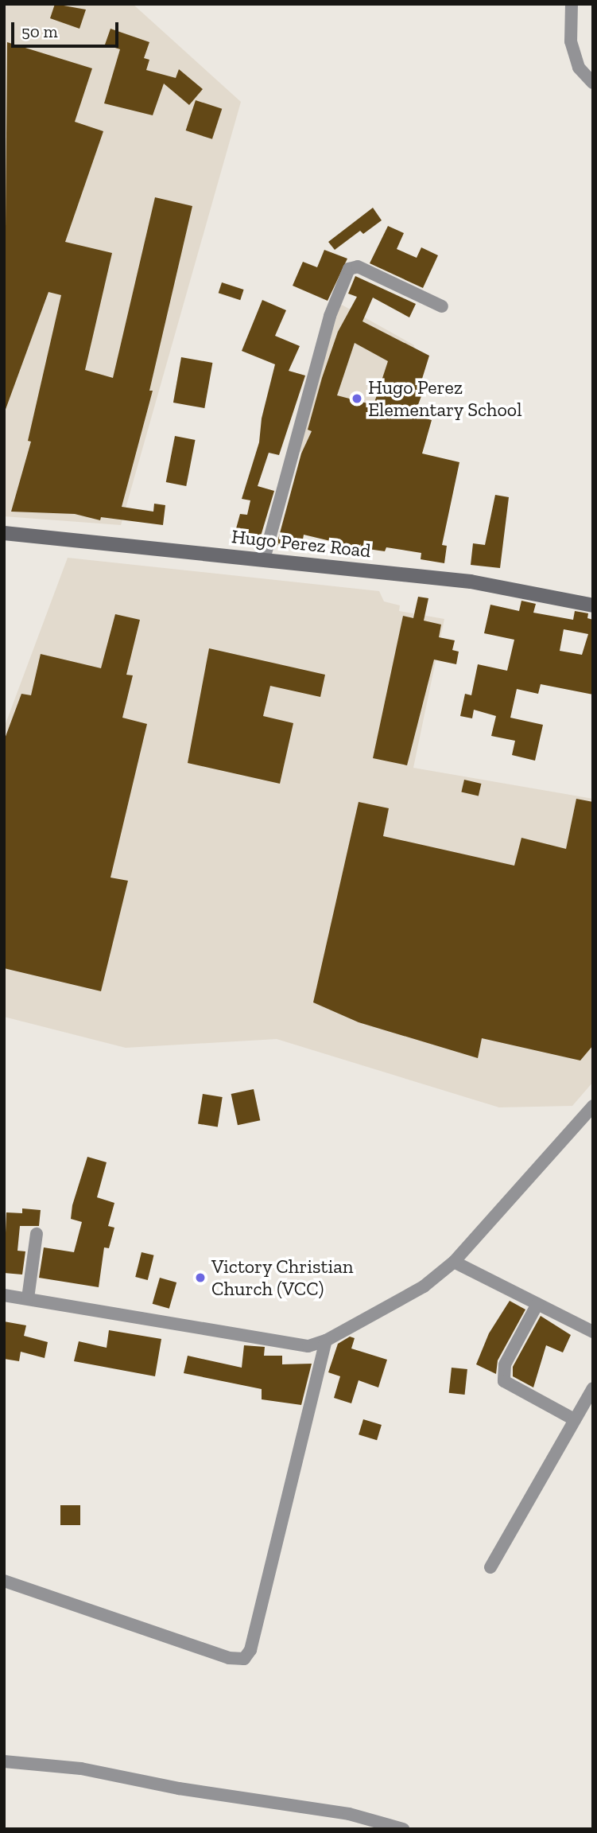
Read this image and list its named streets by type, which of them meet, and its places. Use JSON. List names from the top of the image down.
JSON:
{
  "streets": {
    "street": ["Hugo Perez Road"]
  },
  "places": ["Hugo Perez Elementary School", "Victory Christian Church (VCC)"],
  "scale_bar": "50 m"
}
